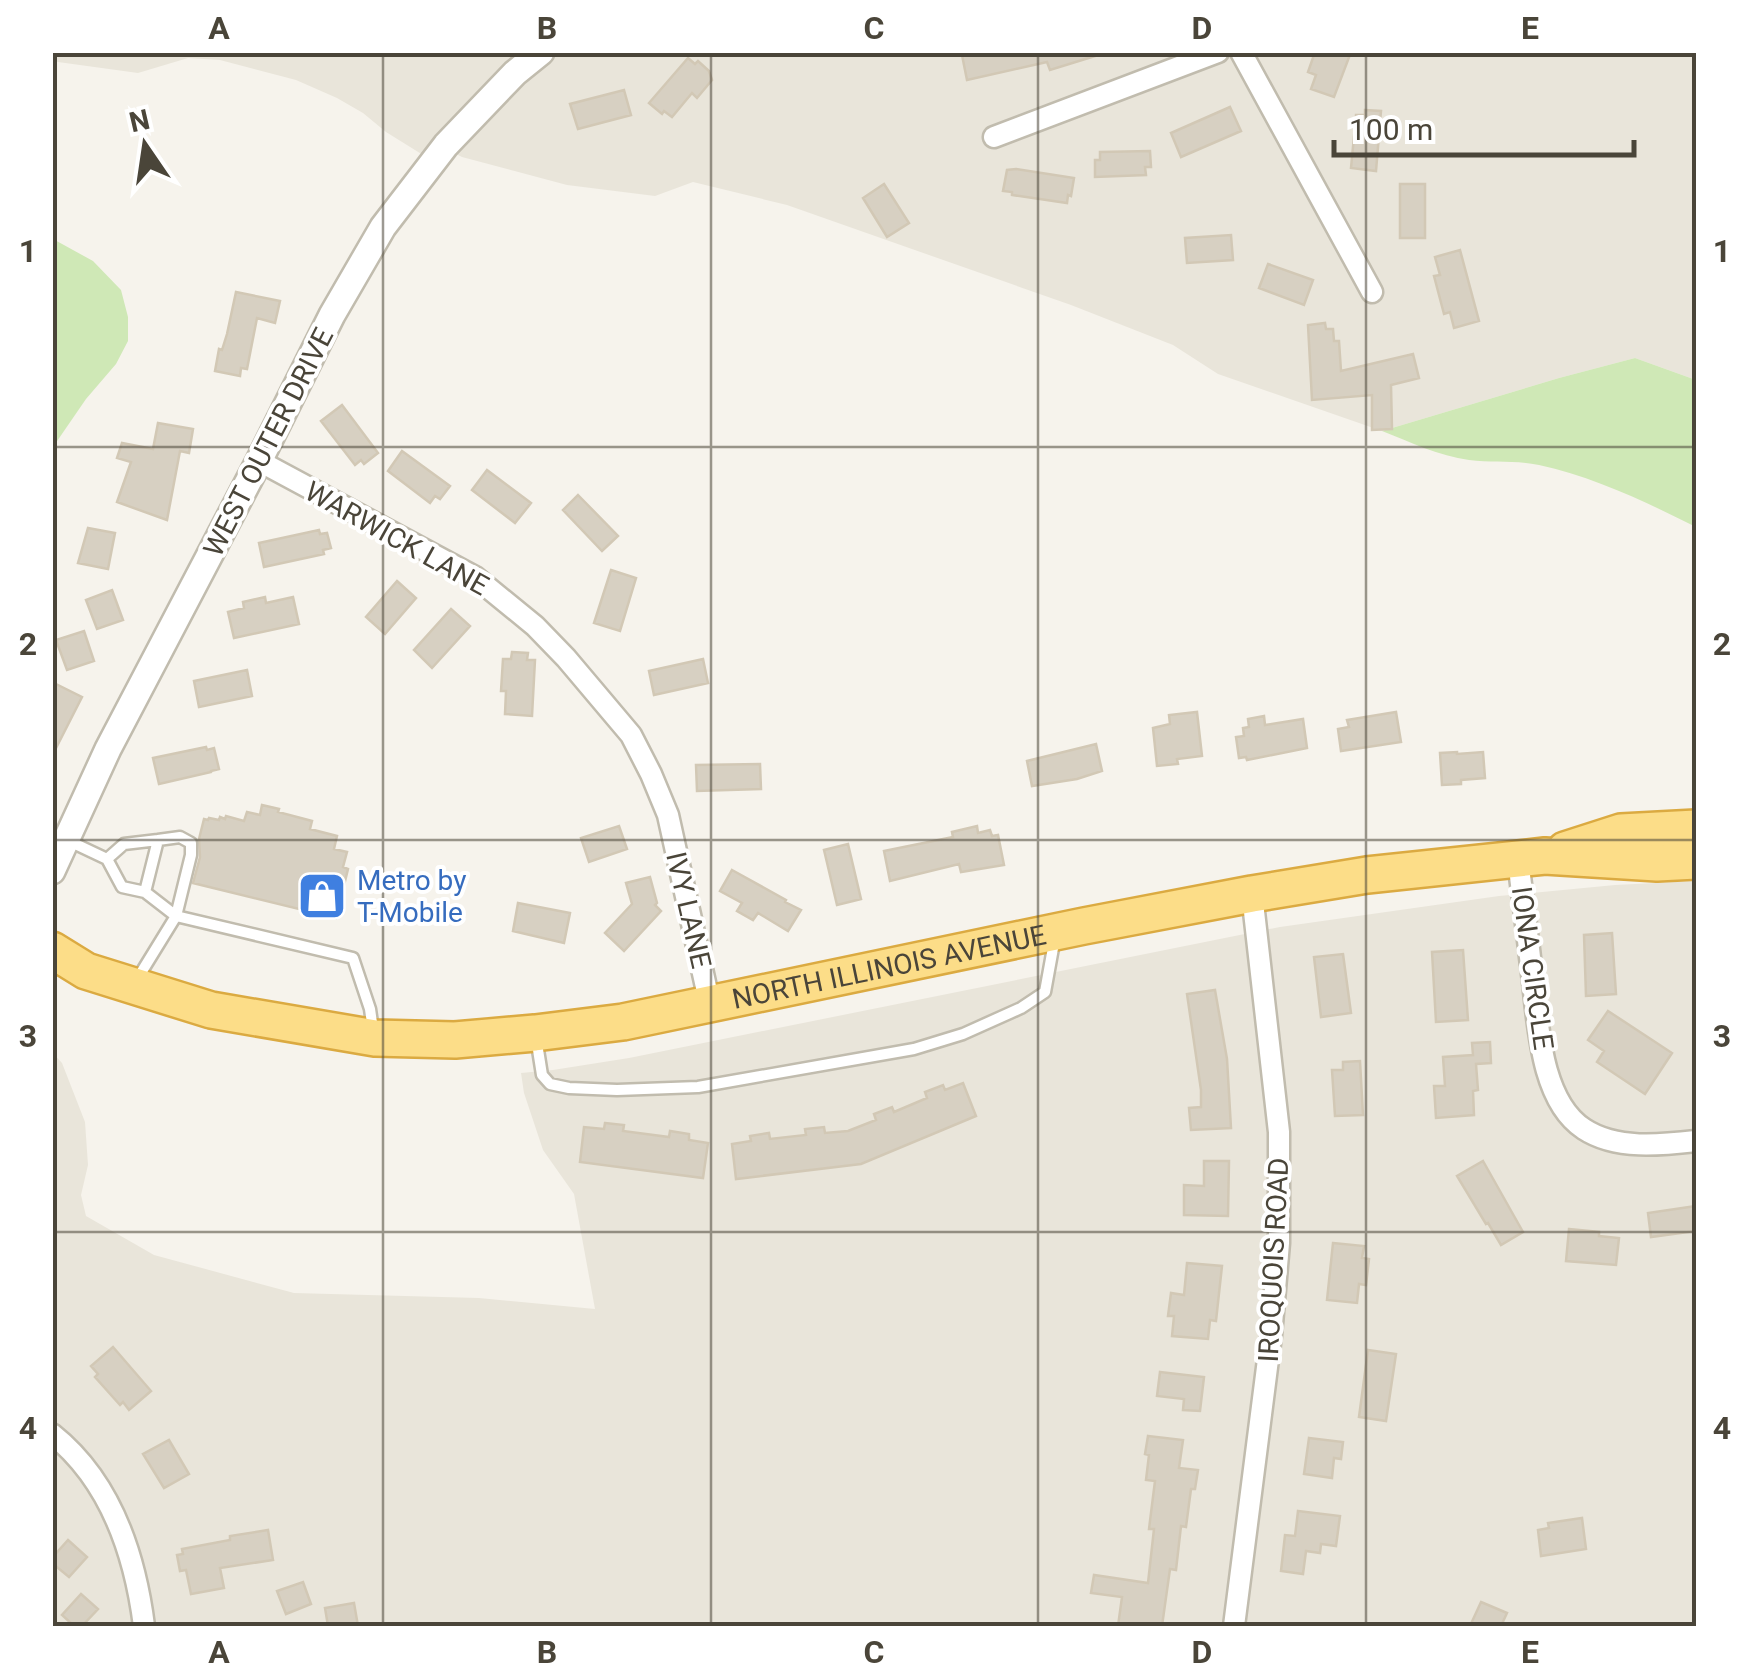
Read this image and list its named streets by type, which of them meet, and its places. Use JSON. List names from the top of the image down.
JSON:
{
  "streets": {
    "highway": ["NORTH ILLINOIS AVENUE"],
    "street": [
      "WEST OUTER DRIVE",
      "WARWICK LANE",
      "IVY LANE",
      "IONA CIRCLE",
      "IROQUOIS ROAD"
    ]
  },
  "crossings": [
    ["WEST OUTER DRIVE", "WARWICK LANE"],
    ["WARWICK LANE", "IVY LANE"],
    ["IVY LANE", "NORTH ILLINOIS AVENUE"],
    ["NORTH ILLINOIS AVENUE", "IONA CIRCLE"],
    ["NORTH ILLINOIS AVENUE", "IROQUOIS ROAD"]
  ],
  "places": {
    "shop": ["Metro by T-Mobile"]
  },
  "scale_bar": "100 m",
  "north": "top",
  "grid": {
    "columns": [
      "A",
      "B",
      "C",
      "D",
      "E"
    ],
    "rows": [
      "1",
      "2",
      "3",
      "4"
    ]
  }
}
